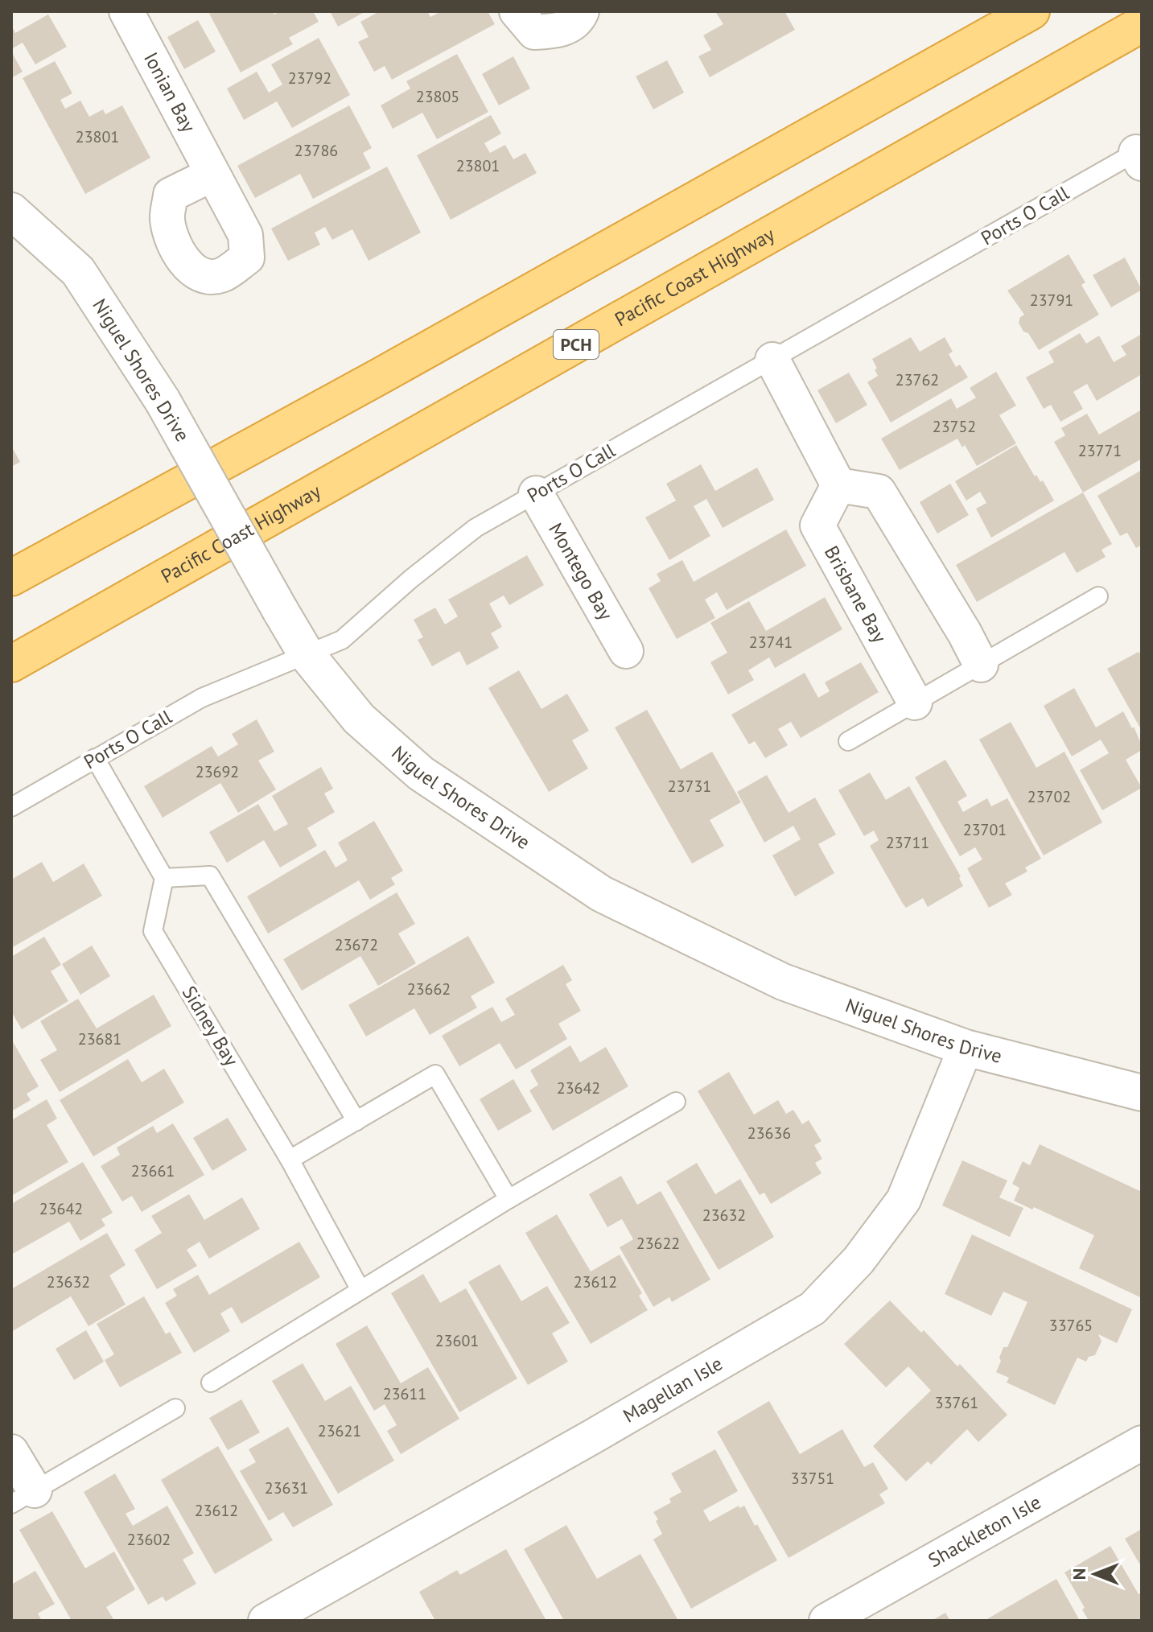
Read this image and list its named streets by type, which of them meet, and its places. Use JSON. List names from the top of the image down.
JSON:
{
  "streets": {
    "highway": ["Pacific Coast Highway", "PCH"],
    "street": [
      "Ionian Bay",
      "Niguel Shores Drive",
      "Montego Bay",
      "Brisbane Bay",
      "Magellan Isle",
      "Shackleton Isle"
    ],
    "lane": ["Ports O Call", "Sidney Bay"]
  },
  "crossings": [
    ["Ports O Call", "Niguel Shores Drive"],
    ["Ports O Call", "Montego Bay"],
    ["Niguel Shores Drive", "Magellan Isle"]
  ],
  "house_numbers": [
    "23792",
    "23805",
    "23801",
    "23786",
    "23801",
    "23791",
    "23762",
    "23752",
    "23771",
    "23741",
    "23692",
    "23731",
    "23702",
    "23701",
    "23711",
    "23672",
    "23662",
    "23681",
    "23642",
    "23636",
    "23661",
    "23642",
    "23632",
    "23622",
    "23632",
    "23612",
    "33765",
    "23601",
    "23611",
    "33761",
    "23621",
    "33751",
    "23631",
    "23612",
    "23602"
  ],
  "north": "left"
}
